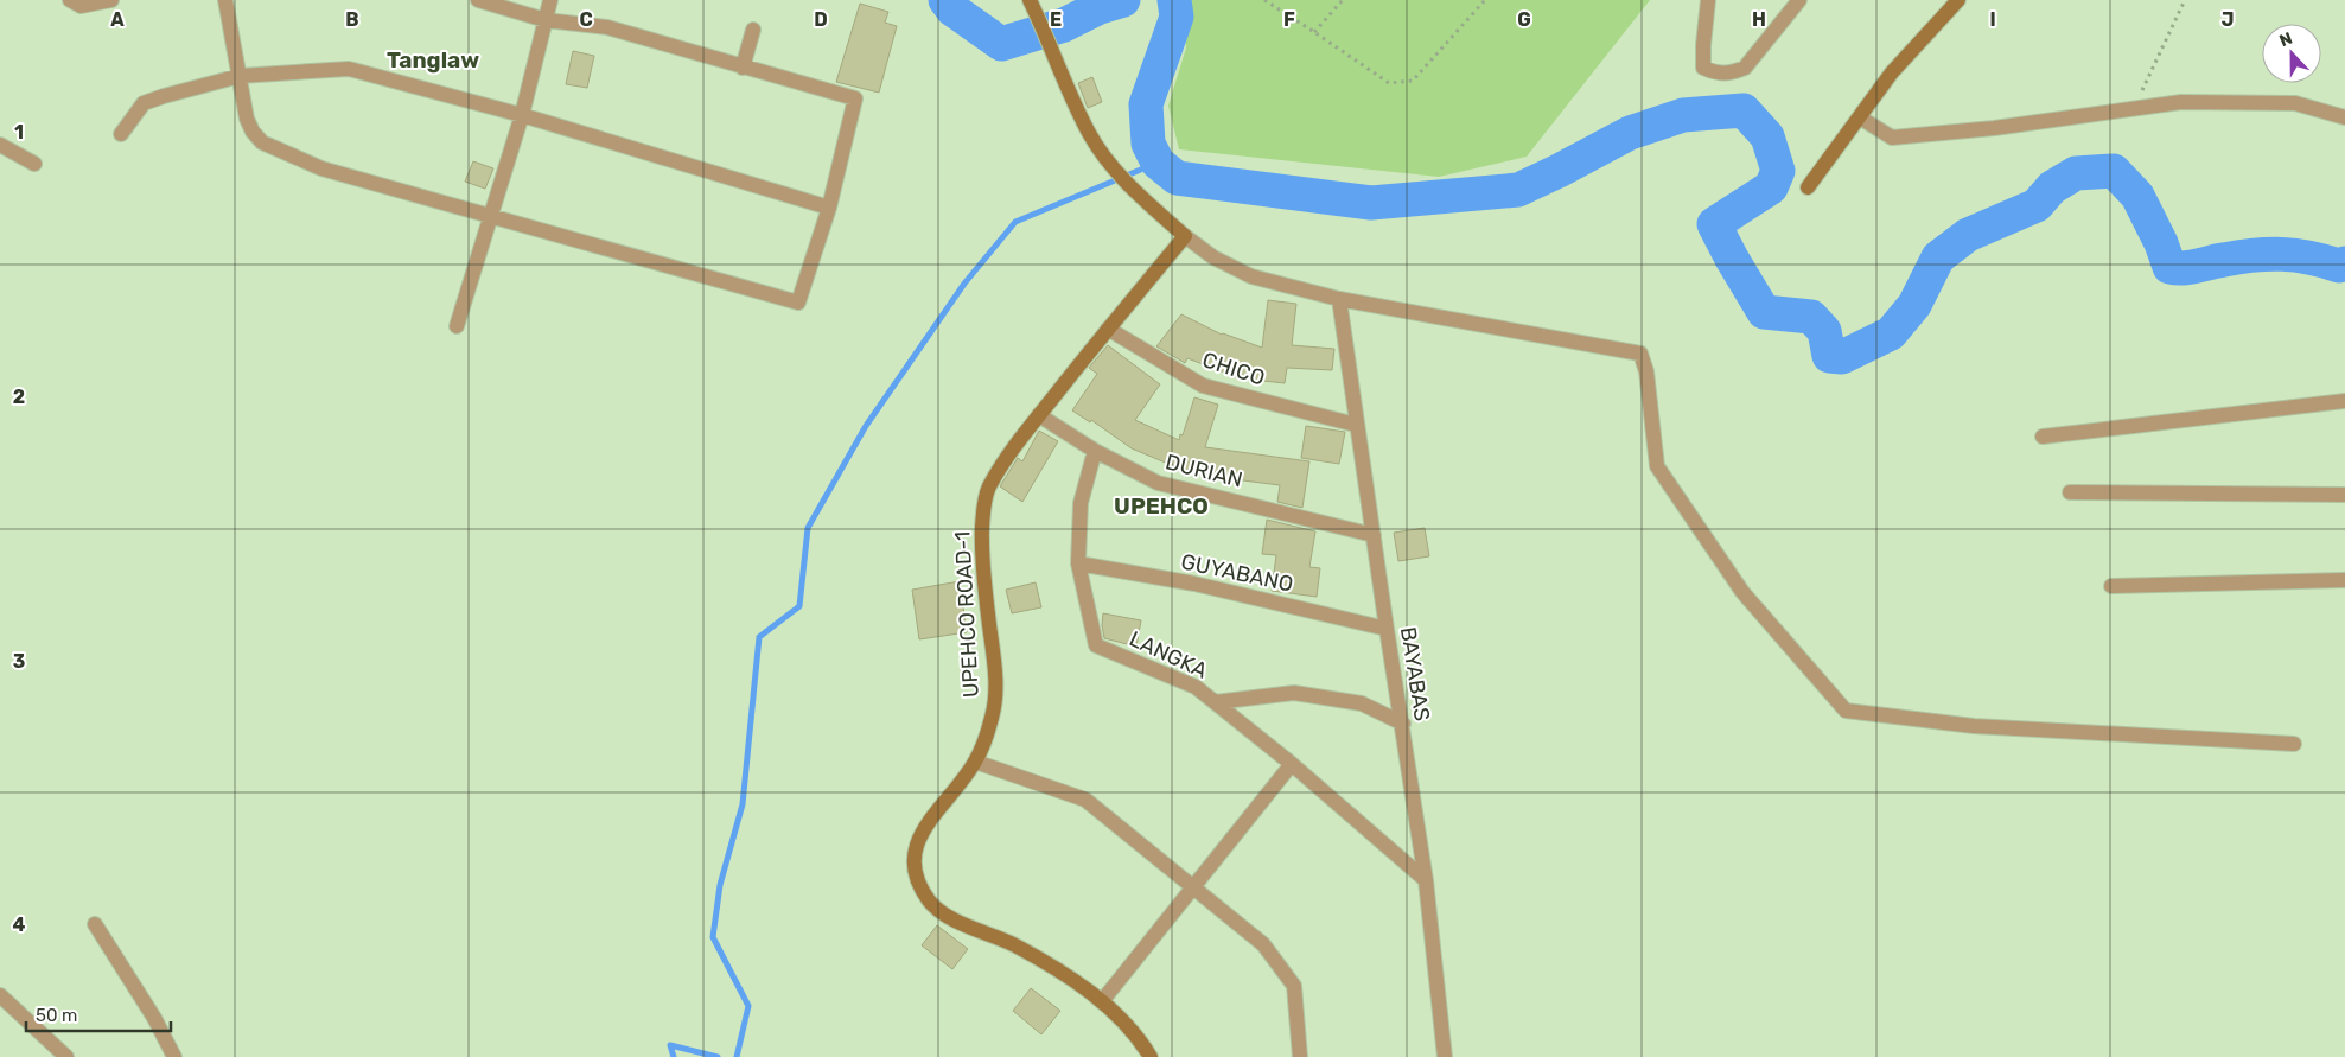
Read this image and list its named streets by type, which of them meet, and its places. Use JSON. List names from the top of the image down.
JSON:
{
  "streets": {
    "street": [
      "CHICO",
      "DURIAN",
      "GUYABANO",
      "UPEHCO ROAD-1",
      "LANGKA",
      "BAYABAS"
    ]
  },
  "crossings": [
    ["CHICO", "UPEHCO ROAD-1"],
    ["CHICO", "BAYABAS"],
    ["DURIAN", "UPEHCO ROAD-1"],
    ["DURIAN", "LANGKA"],
    ["DURIAN", "BAYABAS"],
    ["GUYABANO", "LANGKA"],
    ["GUYABANO", "BAYABAS"],
    ["LANGKA", "BAYABAS"]
  ],
  "districts": ["Tanglaw", "UPEHCO"],
  "scale_bar": "50 m",
  "north": "top",
  "grid": {
    "columns": [
      "A",
      "B",
      "C",
      "D",
      "E",
      "F",
      "G",
      "H",
      "I",
      "J"
    ],
    "rows": [
      "1",
      "2",
      "3",
      "4"
    ]
  }
}
